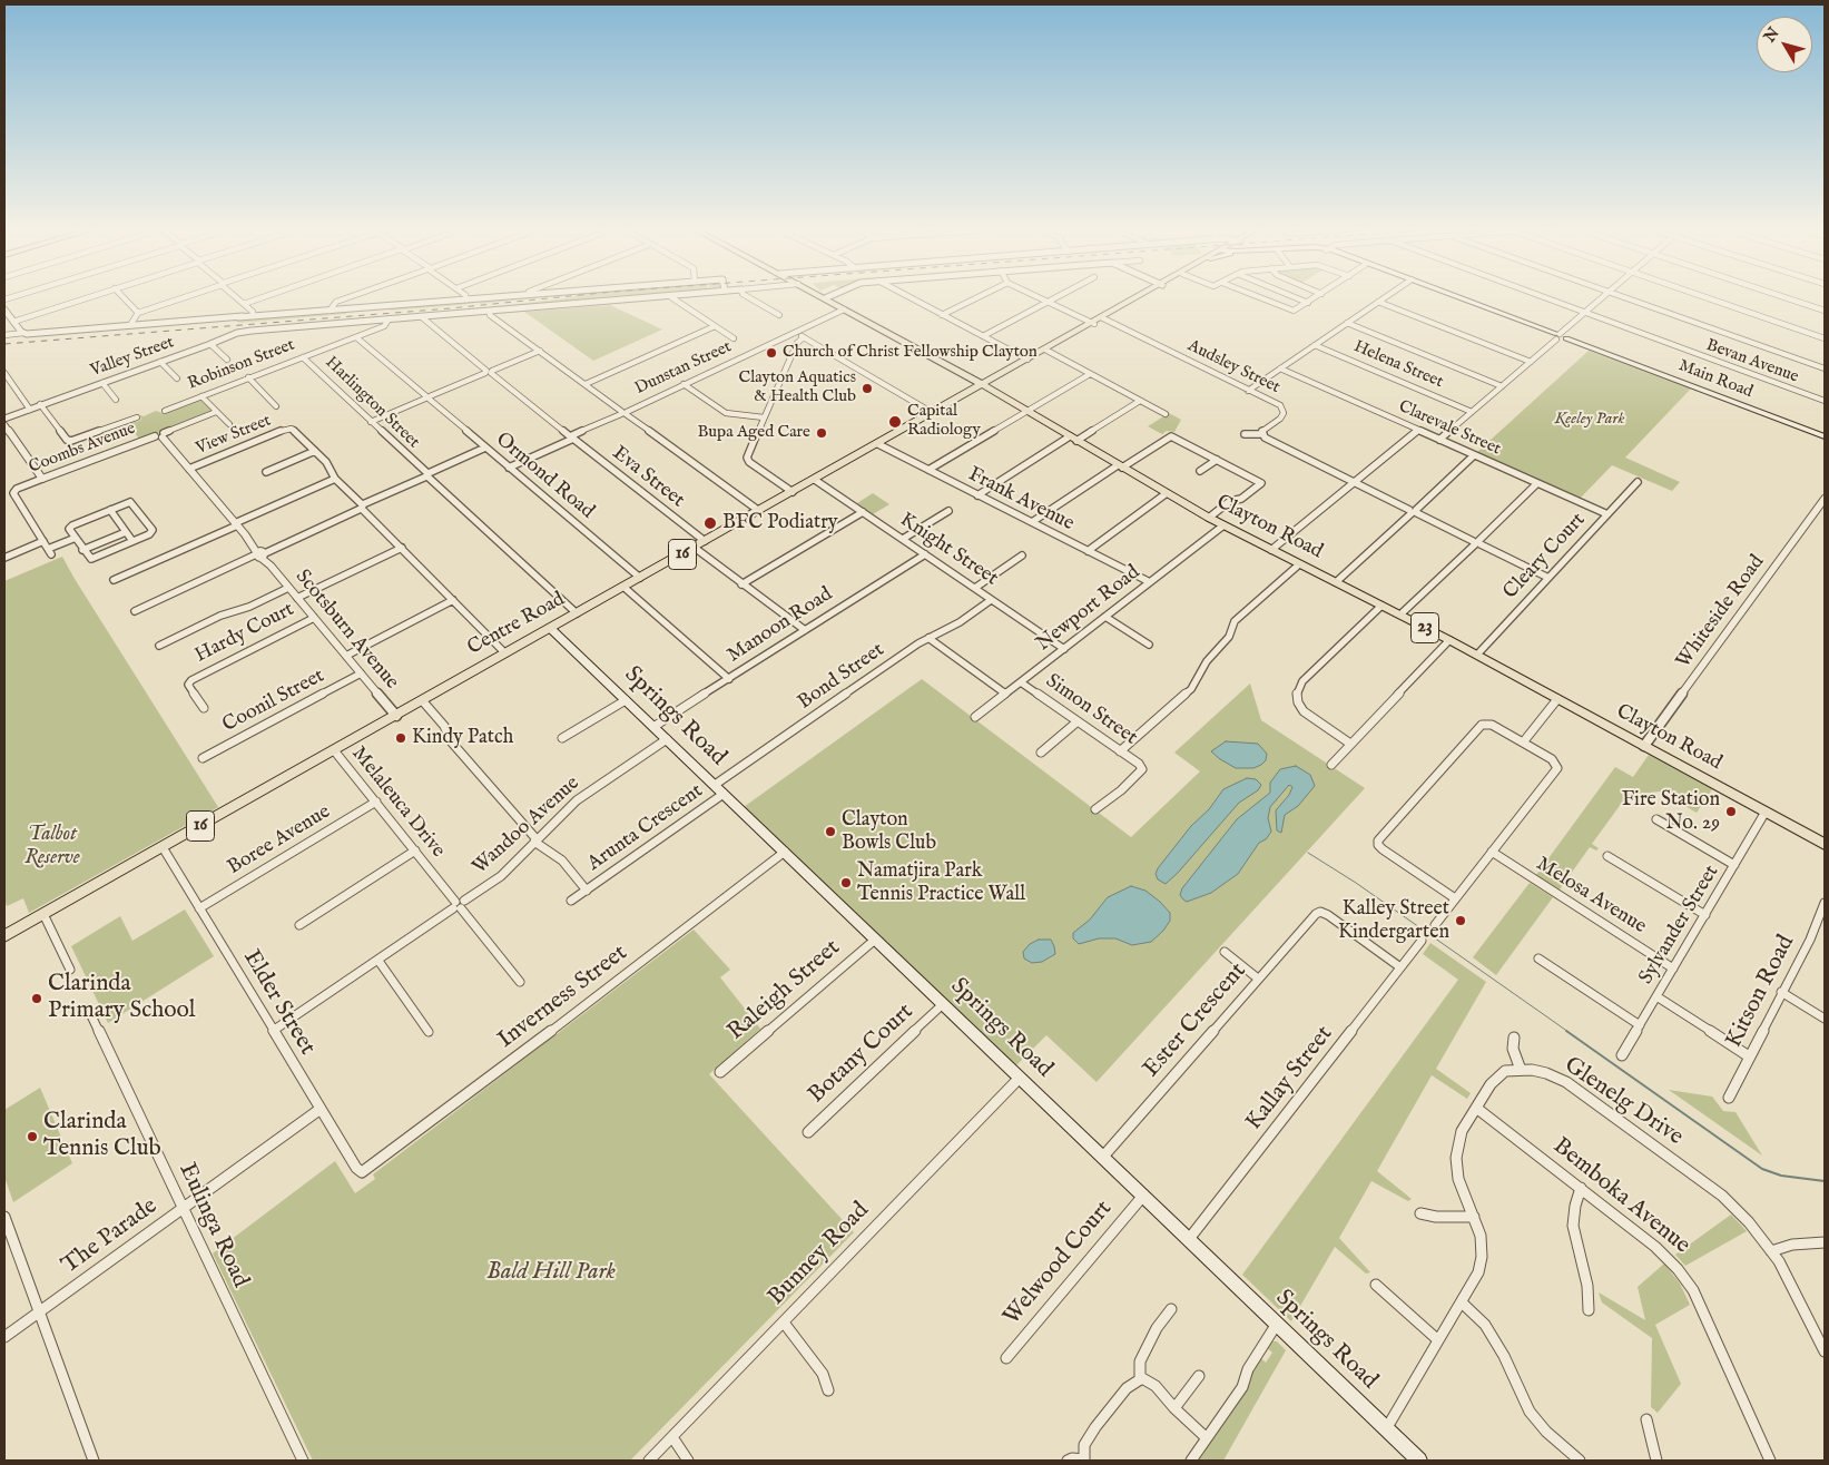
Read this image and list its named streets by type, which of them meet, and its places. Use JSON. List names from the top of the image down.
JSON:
{
  "streets": {
    "main road": [
      "Main Road",
      "Clayton Road",
      "16",
      "Centre Road",
      "23",
      "Springs Road"
    ],
    "street": [
      "Valley Street",
      "Bevan Avenue",
      "Robinson Street",
      "Helena Street",
      "Audsley Street",
      "Dunstan Street",
      "Harlington Street",
      "Clarevale Street",
      "View Street",
      "Coombs Avenue",
      "Ormond Road",
      "Eva Street",
      "Frank Avenue",
      "Knight Street",
      "Cleary Court",
      "Newport Road",
      "Whiteside Road",
      "Manoon Road",
      "Scotsburn Avenue",
      "Hardy Court",
      "Bond Street",
      "Coonil Street",
      "Simon Street",
      "Melaleuca Drive",
      "Wandoo Avenue",
      "Arunta Crescent",
      "Boree Avenue",
      "Melosa Avenue",
      "Sylvander Street",
      "Raleigh Street",
      "Kitson Road",
      "Inverness Street",
      "Elder Street",
      "Ester Crescent",
      "Botany Court",
      "Kallay Street",
      "Glenelg Drive",
      "Bemboka Avenue",
      "Eulinga Road",
      "The Parade",
      "Bunney Road",
      "Welwood Court"
    ]
  },
  "crossings": [
    ["Valley Street", "Robinson Street"],
    ["Valley Street", "Eva Street"],
    ["Robinson Street", "Harlington Street"],
    ["Robinson Street", "Ormond Road"],
    ["Audsley Street", "Centre Road"],
    ["Dunstan Street", "Ormond Road"],
    ["Dunstan Street", "Eva Street"],
    ["Dunstan Street", "Clayton Road"],
    ["Harlington Street", "Centre Road"],
    ["Clarevale Street", "Cleary Court"],
    ["View Street", "Centre Road"],
    ["View Street", "Scotsburn Avenue"],
    ["Coombs Avenue", "Scotsburn Avenue"],
    ["Ormond Road", "Centre Road"],
    ["Eva Street", "Centre Road"],
    ["Frank Avenue", "Newport Road"],
    ["Frank Avenue", "Centre Road"],
    ["Clayton Road", "Cleary Court"],
    ["Clayton Road", "Newport Road"],
    ["Clayton Road", "Whiteside Road"],
    ["Clayton Road", "Centre Road"],
    ["Clayton Road", "Sylvander Street"],
    ["Knight Street", "Newport Road"],
    ["Knight Street", "Centre Road"],
    ["Knight Street", "Manoon Road"],
    ["Knight Street", "Bond Street"],
    ["Newport Road", "Simon Street"],
    ["Centre Road", "Scotsburn Avenue"],
    ["Centre Road", "Springs Road"],
    ["Centre Road", "Melaleuca Drive"],
    ["Centre Road", "Arunta Crescent"],
    ["Centre Road", "Elder Street"],
    ["Manoon Road", "Springs Road"],
    ["Scotsburn Avenue", "Hardy Court"],
    ["Scotsburn Avenue", "Coonil Street"],
    ["Bond Street", "Springs Road"],
    ["Springs Road", "Wandoo Avenue"],
    ["Springs Road", "Arunta Crescent"],
    ["Springs Road", "Raleigh Street"],
    ["Springs Road", "Inverness Street"],
    ["Springs Road", "Ester Crescent"],
    ["Springs Road", "Botany Court"],
    ["Springs Road", "Kallay Street"],
    ["Springs Road", "Glenelg Drive"],
    ["Springs Road", "Bunney Road"],
    ["Springs Road", "Welwood Court"],
    ["Melaleuca Drive", "Wandoo Avenue"],
    ["Melaleuca Drive", "Boree Avenue"],
    ["Wandoo Avenue", "Arunta Crescent"],
    ["Wandoo Avenue", "Elder Street"],
    ["Boree Avenue", "Elder Street"],
    ["Melosa Avenue", "Sylvander Street"],
    ["Inverness Street", "Elder Street"],
    ["Elder Street", "The Parade"],
    ["Ester Crescent", "Kallay Street"],
    ["Glenelg Drive", "Bemboka Avenue"],
    ["Eulinga Road", "The Parade"]
  ],
  "parks": ["Keeley Park", "Talbot Reserve", "Bald Hill Park"],
  "places": [
    "Church of Christ Fellowship Clayton",
    "Clayton Aquatics & Health Club",
    "Capital Radiology",
    "Bupa Aged Care",
    "BFC Podiatry",
    "Kindy Patch",
    "Fire Station No. 29",
    "Clayton Bowls Club",
    "Namatjira Park Tennis Practice Wall",
    "Kalley Street Kindergarten",
    "Clarinda Primary School",
    "Clarinda Tennis Club"
  ],
  "north": "top left"
}
